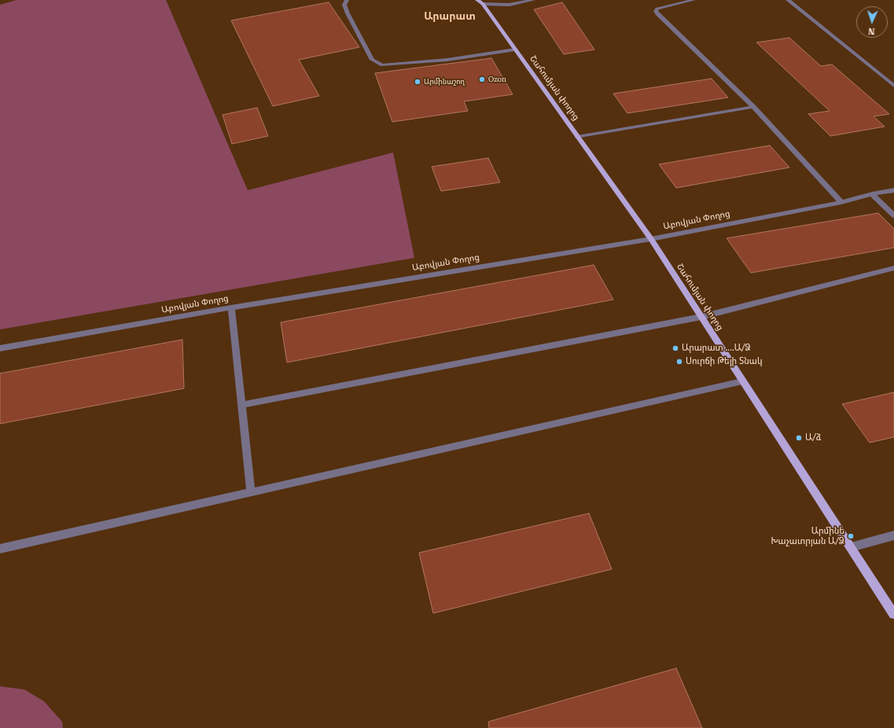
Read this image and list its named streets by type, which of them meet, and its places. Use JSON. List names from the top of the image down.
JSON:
{
  "streets": {
    "main road": ["Շահումյան փողոց"],
    "street": ["Աբովյան Փողոց"]
  },
  "crossings": [
    ["Շահումյան փողոց", "Աբովյան Փողոց"]
  ],
  "districts": ["Արարատ"],
  "places": [
    "Ozon",
    "Արմինաշող",
    "Արարատ ....Ա/Ձ",
    "Սուրճի Թեյի Տնակ",
    "Ա/ձ",
    "Արմինե Խաչատրյան Ա/Ձ"
  ],
  "north": "bottom"
}
